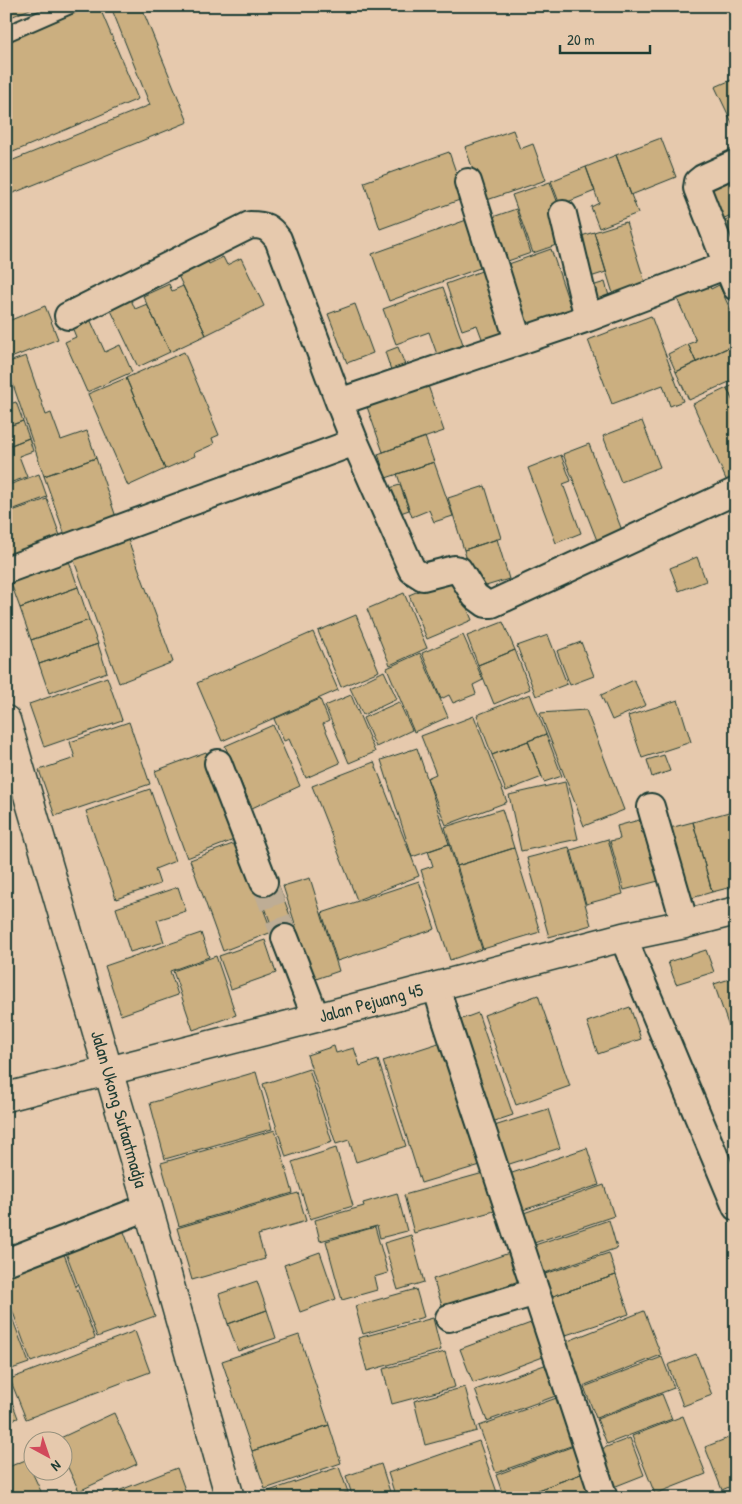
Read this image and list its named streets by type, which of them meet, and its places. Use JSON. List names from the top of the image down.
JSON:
{
  "streets": {
    "main road": ["Jalan Pejuang 45", "Jalan Ukong Sutaatmadja"]
  },
  "crossings": [
    ["Jalan Pejuang 45", "Jalan Ukong Sutaatmadja"]
  ],
  "scale_bar": "20 m",
  "north": "bottom right"
}
